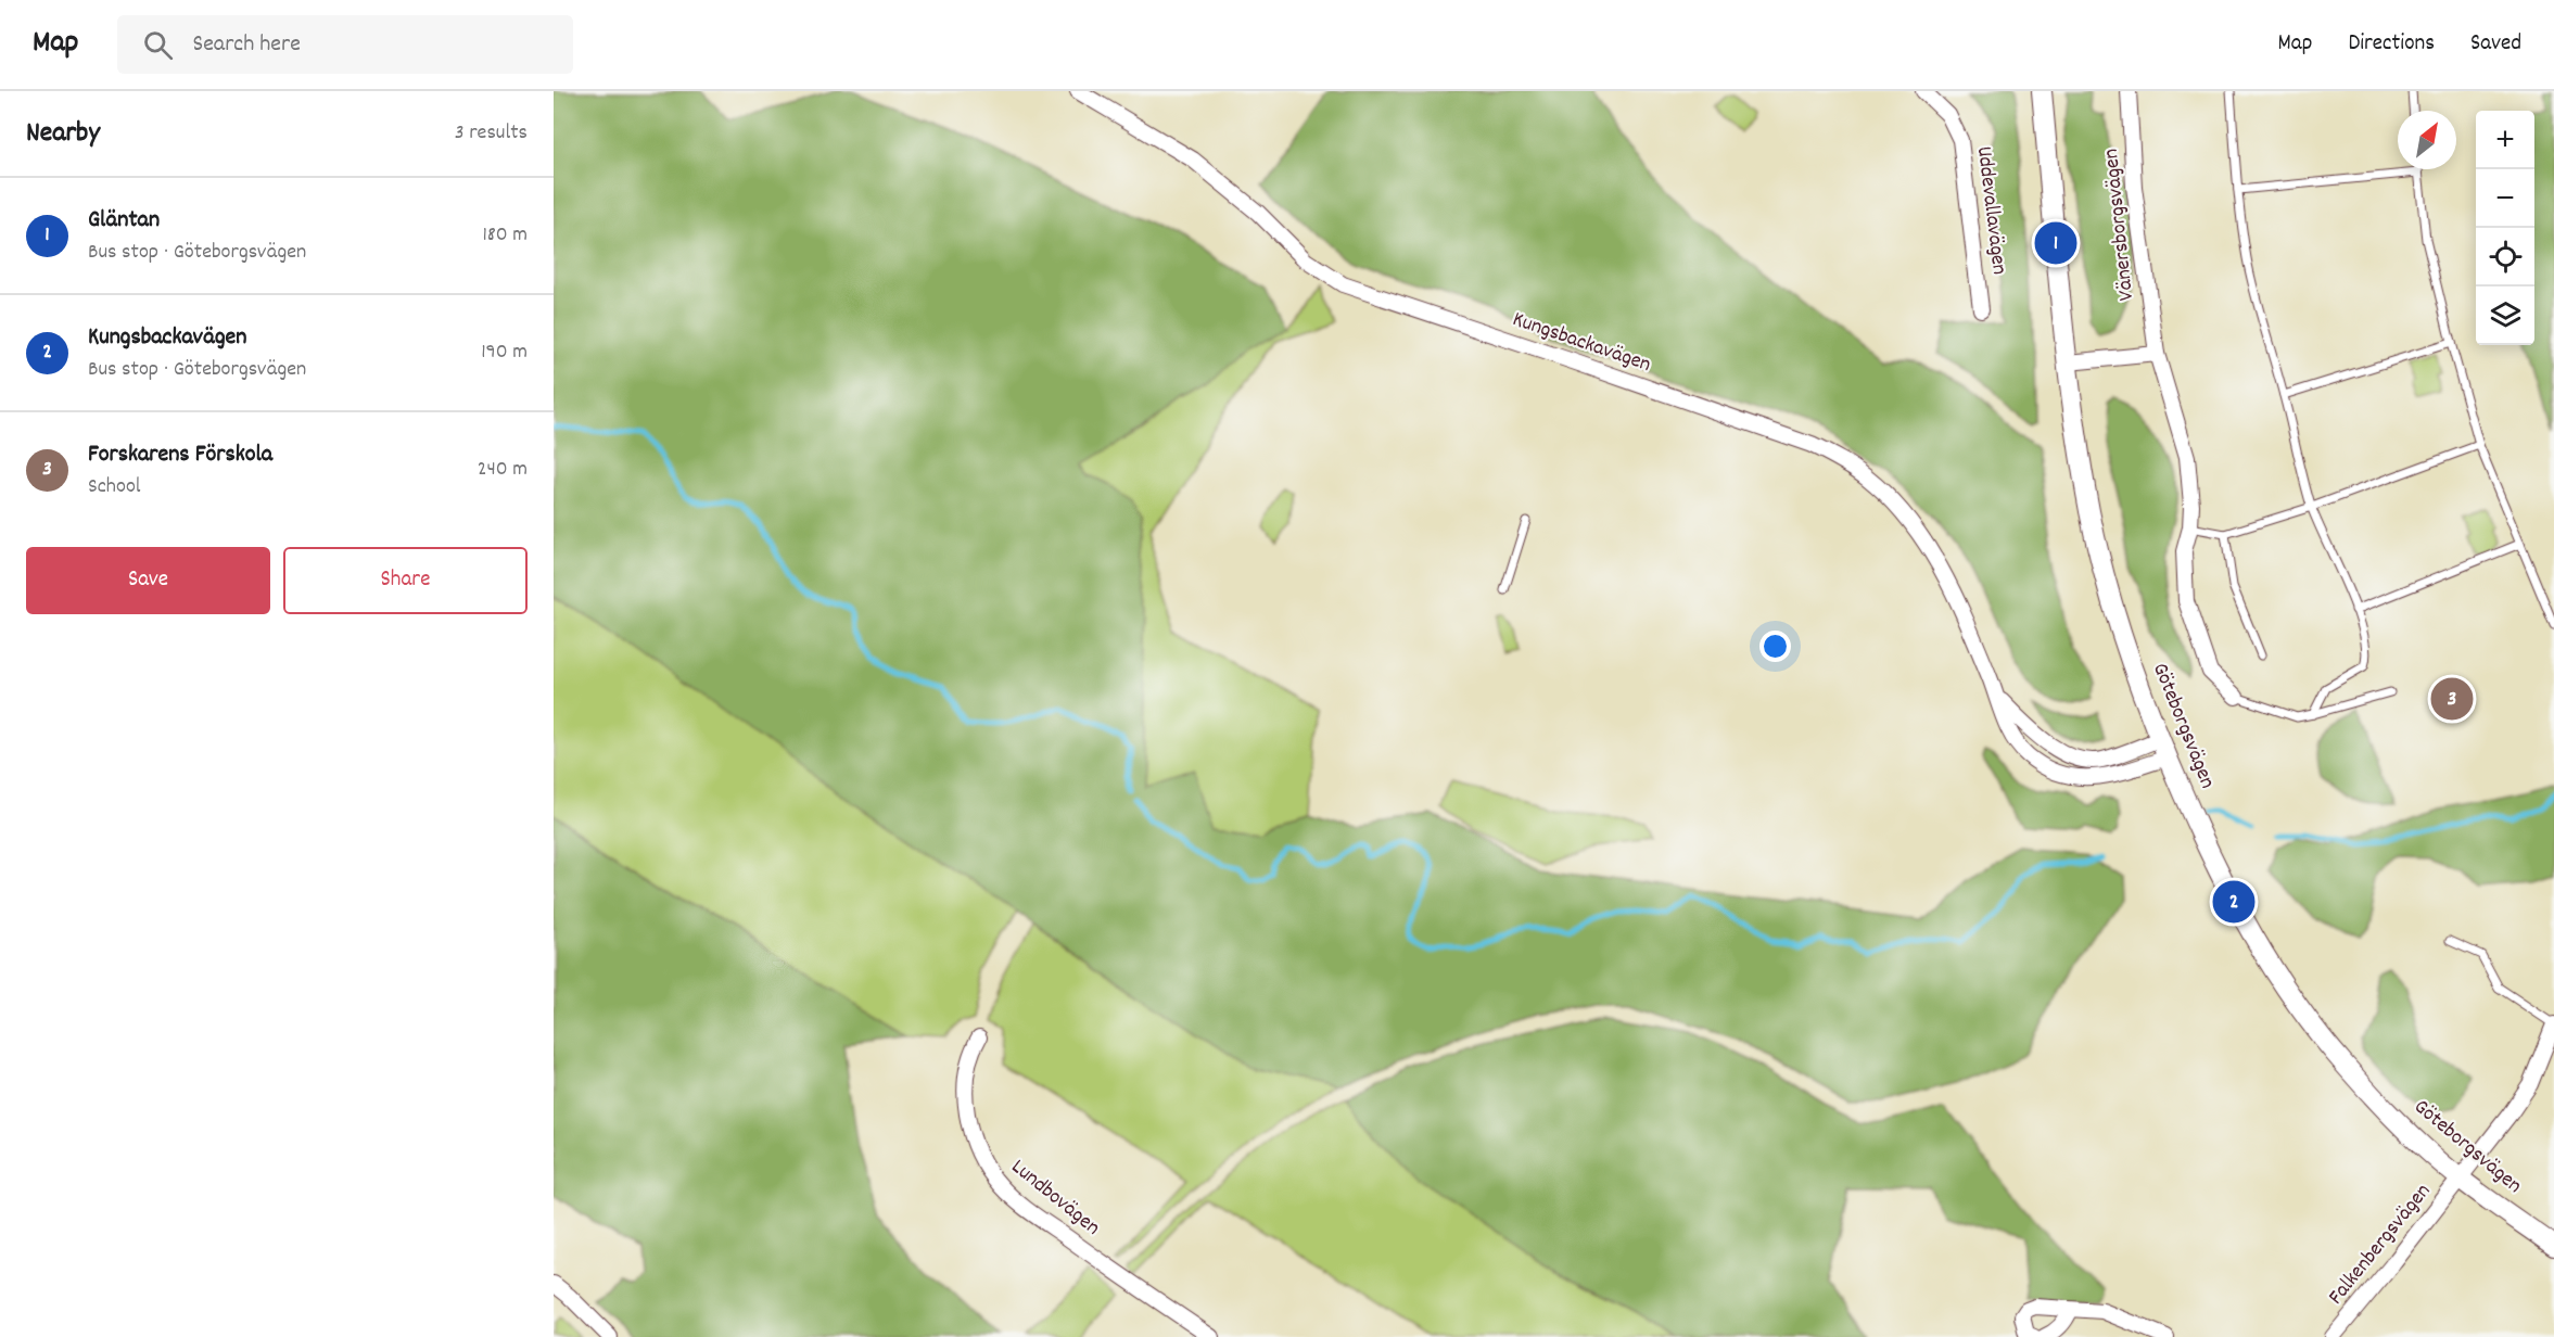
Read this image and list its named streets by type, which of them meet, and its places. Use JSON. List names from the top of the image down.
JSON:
{
  "streets": {
    "street": [
      "Uddevallavägen",
      "Vänersborgsvägen",
      "Kungsbackavägen",
      "Göteborgsvägen",
      "Lundbovägen",
      "Falkenbergsvägen"
    ]
  },
  "crossings": [
    ["Kungsbackavägen", "Göteborgsvägen"],
    ["Göteborgsvägen", "Falkenbergsvägen"]
  ],
  "north": "top right",
  "page": {
    "header": "Map",
    "search": "Search here",
    "nav": ["Map", "Directions", "Saved"],
    "heading": ["Nearby", "3 results"],
    "map_buttons": ["+", "−"],
    "list": [
      {
        "mark": "1",
        "name": "Gläntan",
        "note": "Bus stop · Göteborgsvägen",
        "value": "180 m"
      },
      {
        "mark": "2",
        "name": "Kungsbackavägen",
        "note": "Bus stop · Göteborgsvägen",
        "value": "190 m"
      },
      {
        "mark": "3",
        "name": "Forskarens Förskola",
        "note": "School",
        "value": "240 m"
      }
    ],
    "pins": ["1", "3", "2"],
    "buttons": ["Save", "Share"]
  }
}
